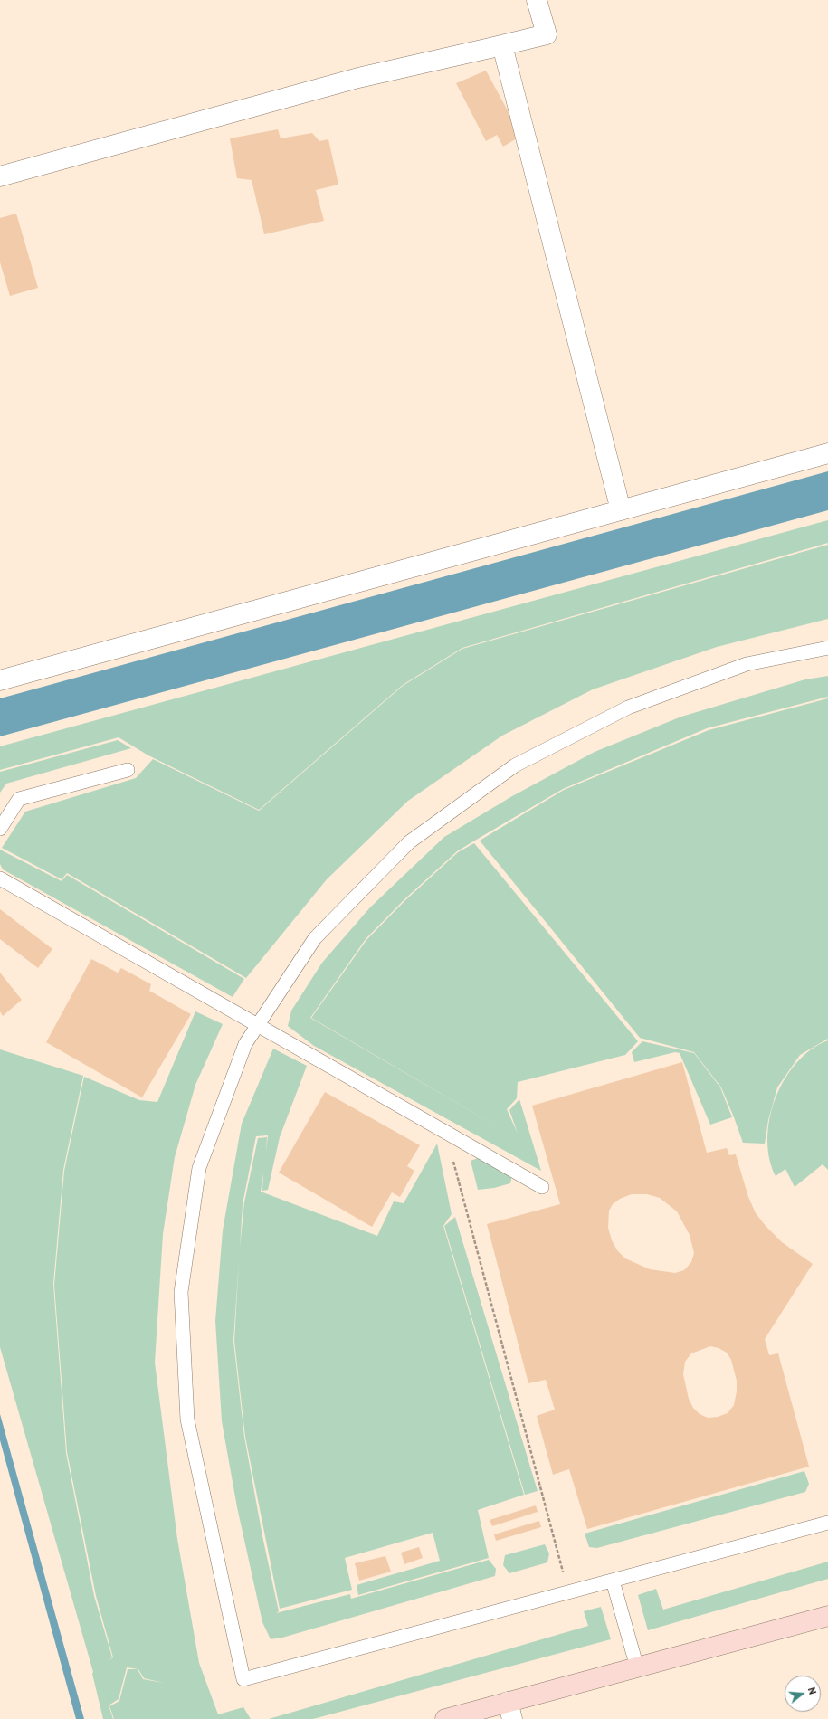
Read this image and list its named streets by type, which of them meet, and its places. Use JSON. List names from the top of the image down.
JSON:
{
  "north": "right"
}
